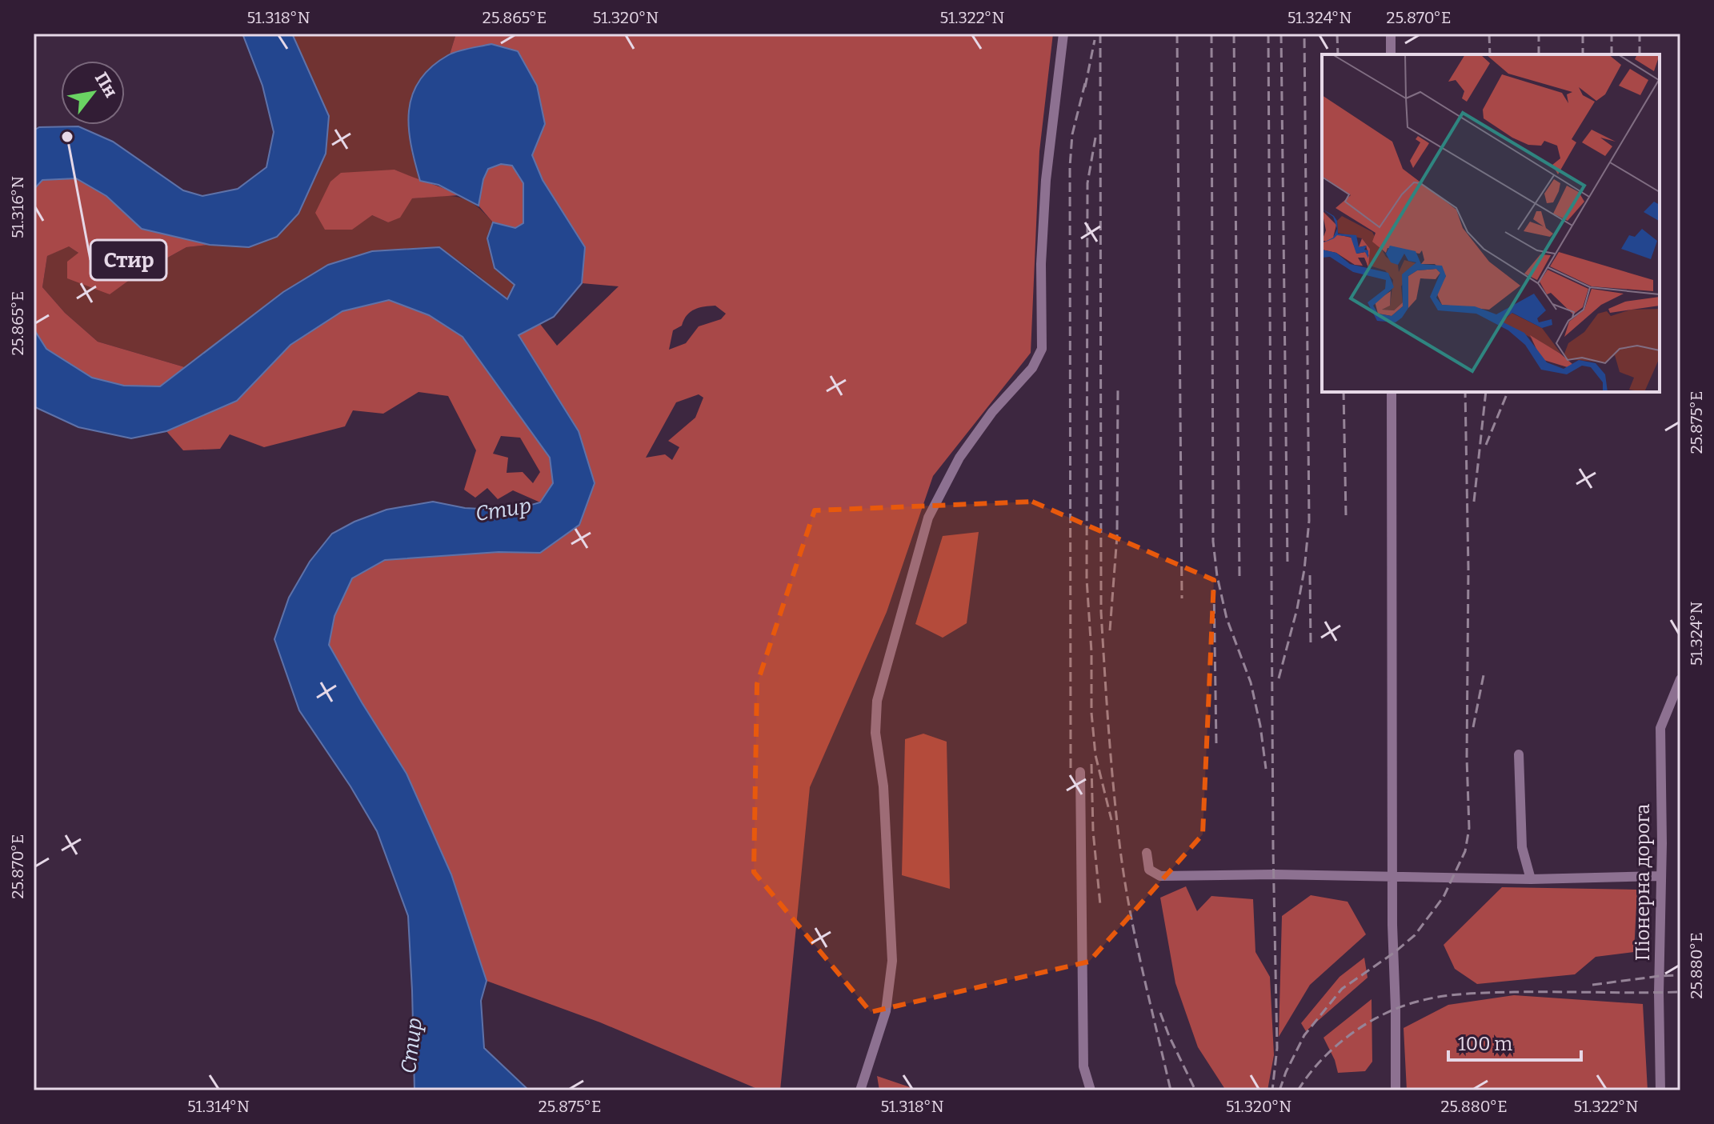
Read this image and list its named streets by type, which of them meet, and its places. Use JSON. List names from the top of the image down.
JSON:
{
  "streets": {
    "street": ["Піонерна дорога"]
  },
  "water": ["Стир"],
  "places": ["Стир"],
  "scale_bar": "100 m",
  "north": "top right",
  "coordinates": [
    "51.318°N",
    "25.865°E",
    "51.320°N",
    "51.322°N",
    "51.324°N",
    "25.870°E",
    "51.316°N",
    "25.875°E",
    "25.880°E",
    "51.314°N"
  ]
}
